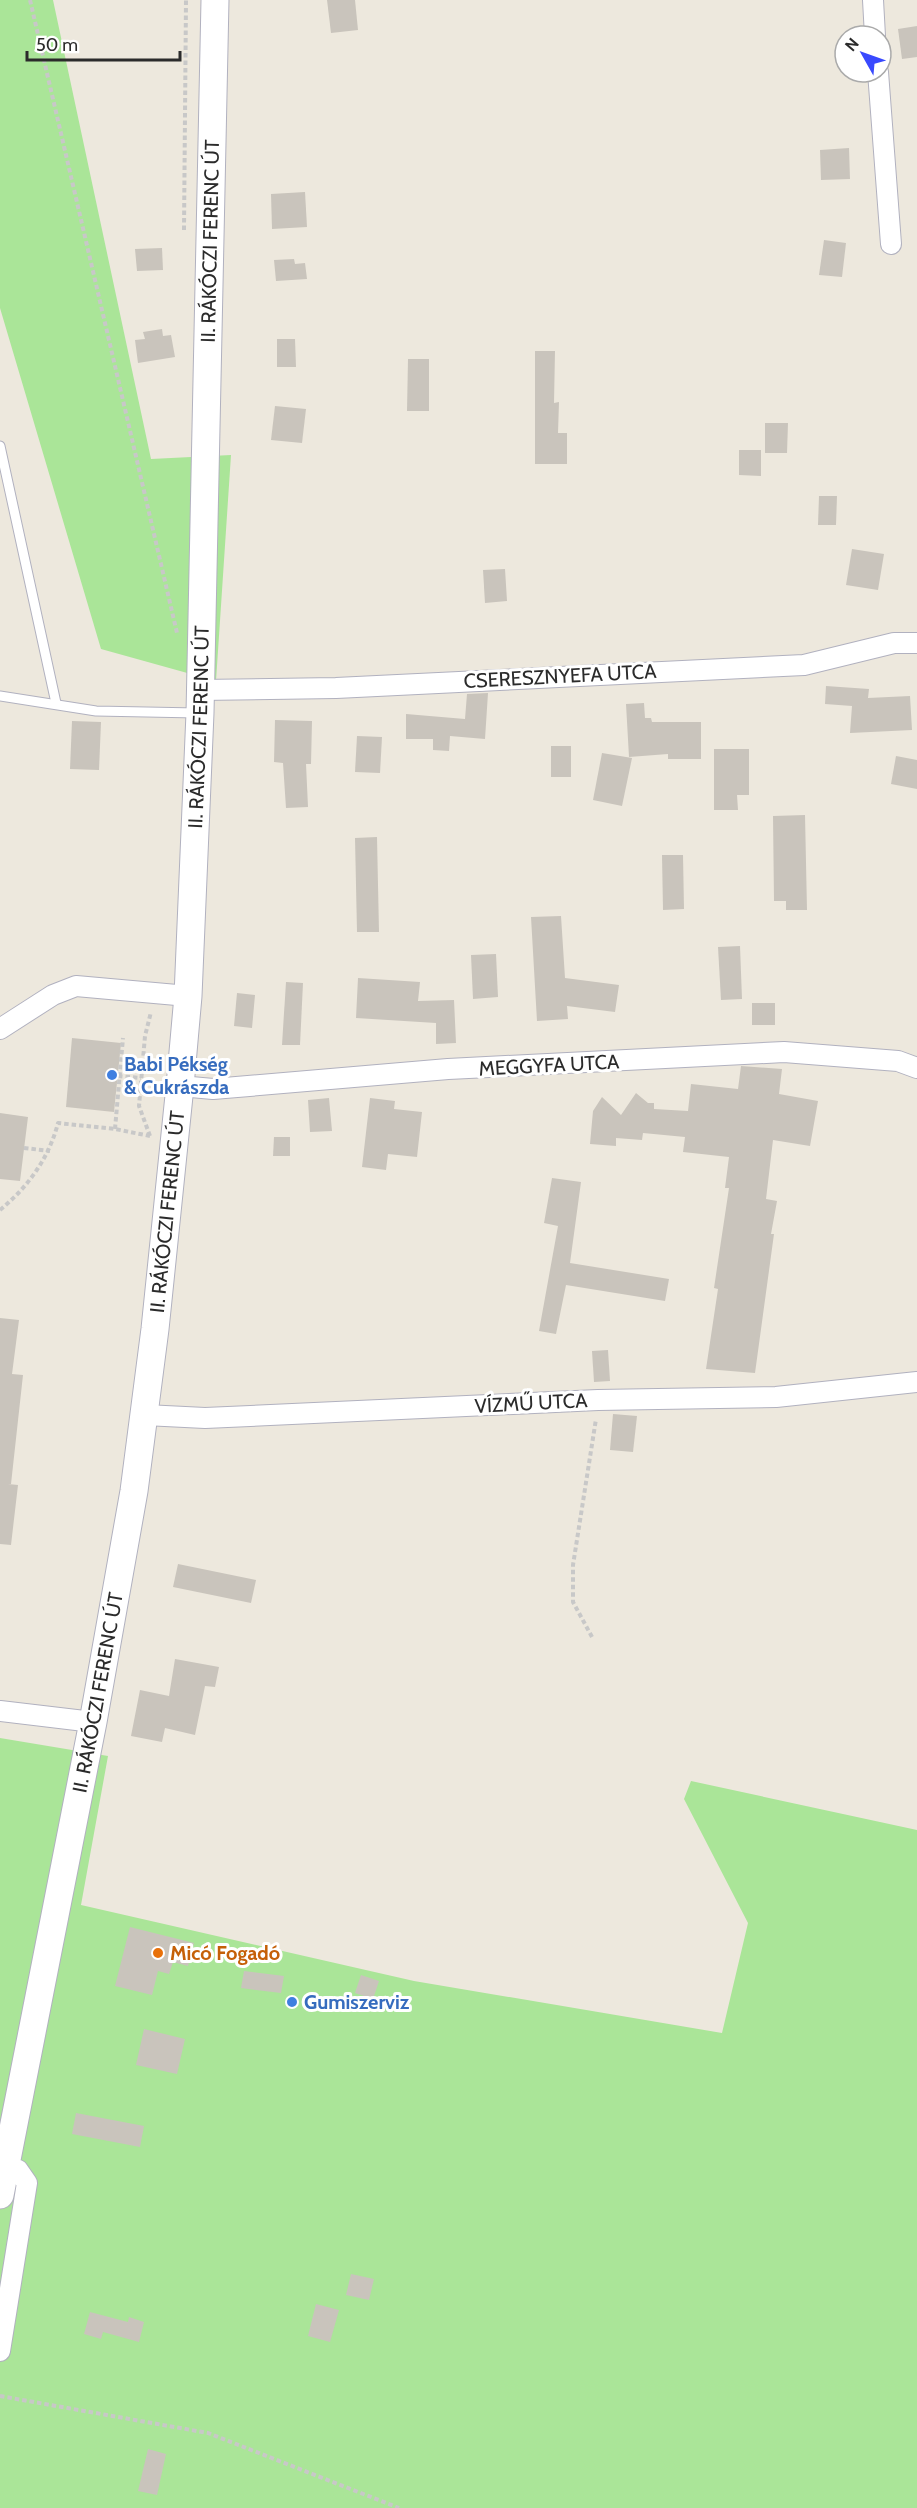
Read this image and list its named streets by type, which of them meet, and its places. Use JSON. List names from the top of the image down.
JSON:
{
  "streets": {
    "main road": ["II. RÁKÓCZI FERENC ÚT"],
    "street": ["CSERESZNYEFA UTCA", "MEGGYFA UTCA", "VÍZMŰ UTCA"]
  },
  "crossings": [
    ["II. RÁKÓCZI FERENC ÚT", "CSERESZNYEFA UTCA"],
    ["II. RÁKÓCZI FERENC ÚT", "MEGGYFA UTCA"],
    ["II. RÁKÓCZI FERENC ÚT", "VÍZMŰ UTCA"]
  ],
  "places": ["Babi Pékség & Cukrászda", "Micó Fogadó", "Gumiszerviz"],
  "scale_bar": "50 m",
  "north": "top left"
}
